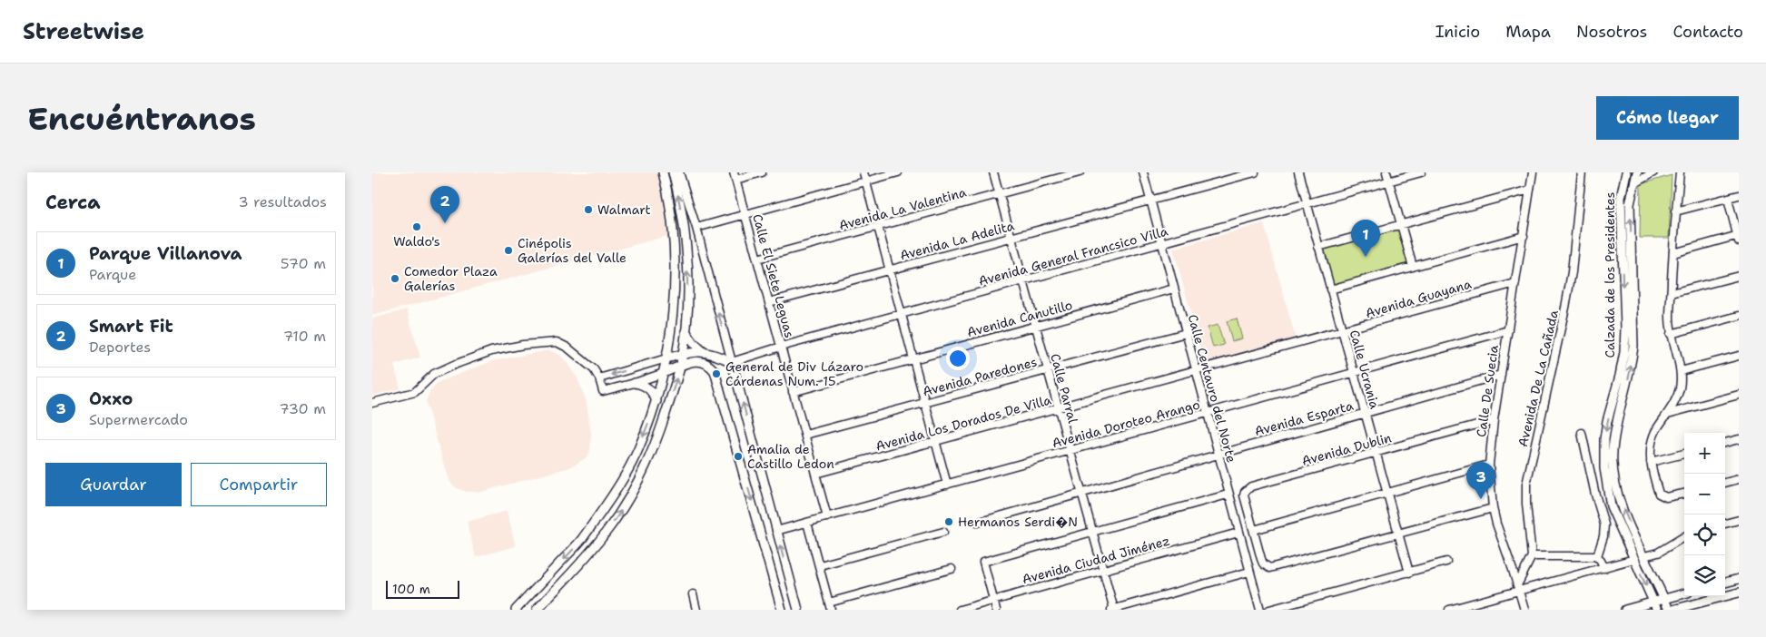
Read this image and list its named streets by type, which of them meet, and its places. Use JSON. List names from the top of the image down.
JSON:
{
  "streets": {
    "main road": ["Calzada de los Presidentes"],
    "street": [
      "Avenida La Valentina",
      "Avenida La Adelita",
      "Avenida General Francsico Villa",
      "Calle El Siete Leguas",
      "Avenida Guayana",
      "Avenida Canutillo",
      "Calle Ucrania",
      "Avenida Paredones",
      "Avenida De La Cañada",
      "Calle Parral",
      "Calle Centauro del Norte",
      "Calle De Suecia",
      "Avenida Esparta",
      "Avenida Los Dorados De Villa",
      "Avenida Doroteo Arango",
      "Avenida Dublin",
      "Avenida Ciudad Jiménez"
    ]
  },
  "crossings": [
    ["Avenida La Valentina", "Calle El Siete Leguas"],
    ["Avenida La Valentina", "Calle Parral"],
    ["Avenida La Adelita", "Calle El Siete Leguas"],
    ["Avenida La Adelita", "Calle Parral"],
    ["Avenida La Adelita", "Calle Centauro del Norte"],
    ["Avenida General Francsico Villa", "Calle El Siete Leguas"],
    ["Avenida General Francsico Villa", "Calle Ucrania"],
    ["Avenida General Francsico Villa", "Calle Parral"],
    ["Avenida General Francsico Villa", "Calle Centauro del Norte"],
    ["Calle El Siete Leguas", "Avenida Canutillo"],
    ["Calle El Siete Leguas", "Avenida Paredones"],
    ["Calle El Siete Leguas", "Avenida Los Dorados De Villa"],
    ["Calle El Siete Leguas", "Avenida Doroteo Arango"],
    ["Avenida Guayana", "Calle Ucrania"],
    ["Avenida Guayana", "Calle Centauro del Norte"],
    ["Avenida Guayana", "Calle De Suecia"],
    ["Avenida Guayana", "Avenida Los Dorados De Villa"],
    ["Avenida Canutillo", "Calle Parral"],
    ["Avenida Canutillo", "Calle Centauro del Norte"],
    ["Calle Ucrania", "Avenida Esparta"],
    ["Calle Ucrania", "Avenida Doroteo Arango"],
    ["Calle Ucrania", "Avenida Dublin"],
    ["Avenida Paredones", "Calle Parral"],
    ["Avenida Paredones", "Calle Centauro del Norte"],
    ["Calle Parral", "Avenida Esparta"],
    ["Calle Parral", "Avenida Los Dorados De Villa"],
    ["Calle Parral", "Avenida Doroteo Arango"],
    ["Calle Parral", "Avenida Ciudad Jiménez"],
    ["Calle Centauro del Norte", "Avenida Esparta"],
    ["Calle Centauro del Norte", "Avenida Los Dorados De Villa"],
    ["Calle Centauro del Norte", "Avenida Doroteo Arango"],
    ["Calle Centauro del Norte", "Avenida Ciudad Jiménez"],
    ["Calle De Suecia", "Avenida Esparta"],
    ["Calle De Suecia", "Avenida Doroteo Arango"],
    ["Calle De Suecia", "Avenida Dublin"]
  ],
  "places": [
    "Walmart",
    "Waldo's",
    "Cinépolis Galerías del Valle",
    "Comedor Plaza Galerías",
    "General de Div Lázaro Cárdenas Num. 15",
    "Amalia de Castillo Ledon",
    "Hermanos Serdi�N"
  ],
  "scale_bar": "100 m",
  "page": {
    "header": "Streetwise",
    "nav": [
      "Inicio",
      "Mapa",
      "Nosotros",
      "Contacto"
    ],
    "buttons": [
      "Cómo llegar",
      ["Guardar", "Compartir"]
    ],
    "title": "Encuéntranos",
    "heading": ["Cerca", "3 resultados"],
    "pins": ["2", "1", "3"],
    "list": [
      {
        "mark": "1",
        "name": "Parque Villanova",
        "note": "Parque",
        "value": "570 m"
      },
      {
        "mark": "2",
        "name": "Smart Fit",
        "note": "Deportes",
        "value": "710 m"
      },
      {
        "mark": "3",
        "name": "Oxxo",
        "note": "Supermercado",
        "value": "730 m"
      }
    ],
    "map_buttons": ["+", "−"],
    "scale": "100 m"
  }
}
